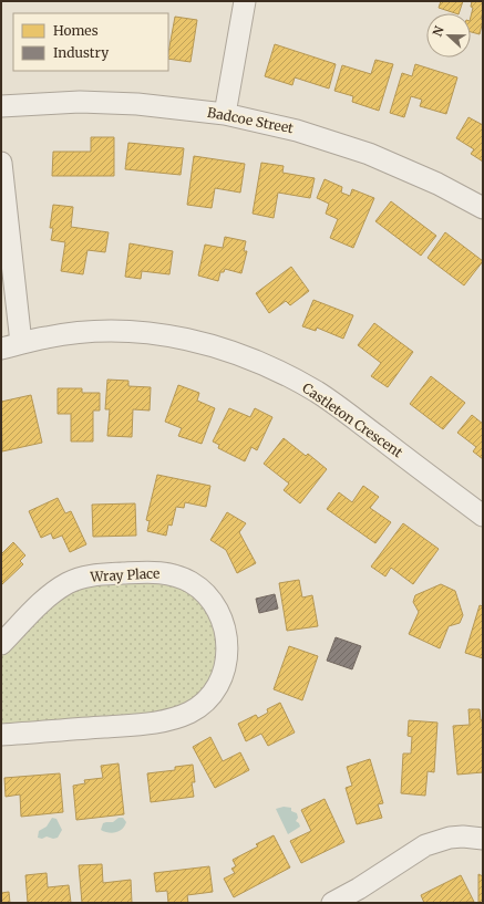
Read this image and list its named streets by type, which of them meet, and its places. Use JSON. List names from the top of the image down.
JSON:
{
  "streets": {
    "street": ["Badcoe Street", "Castleton Crescent", "Wray Place"]
  },
  "legend": ["Homes", "Industry"],
  "north": "left"
}
